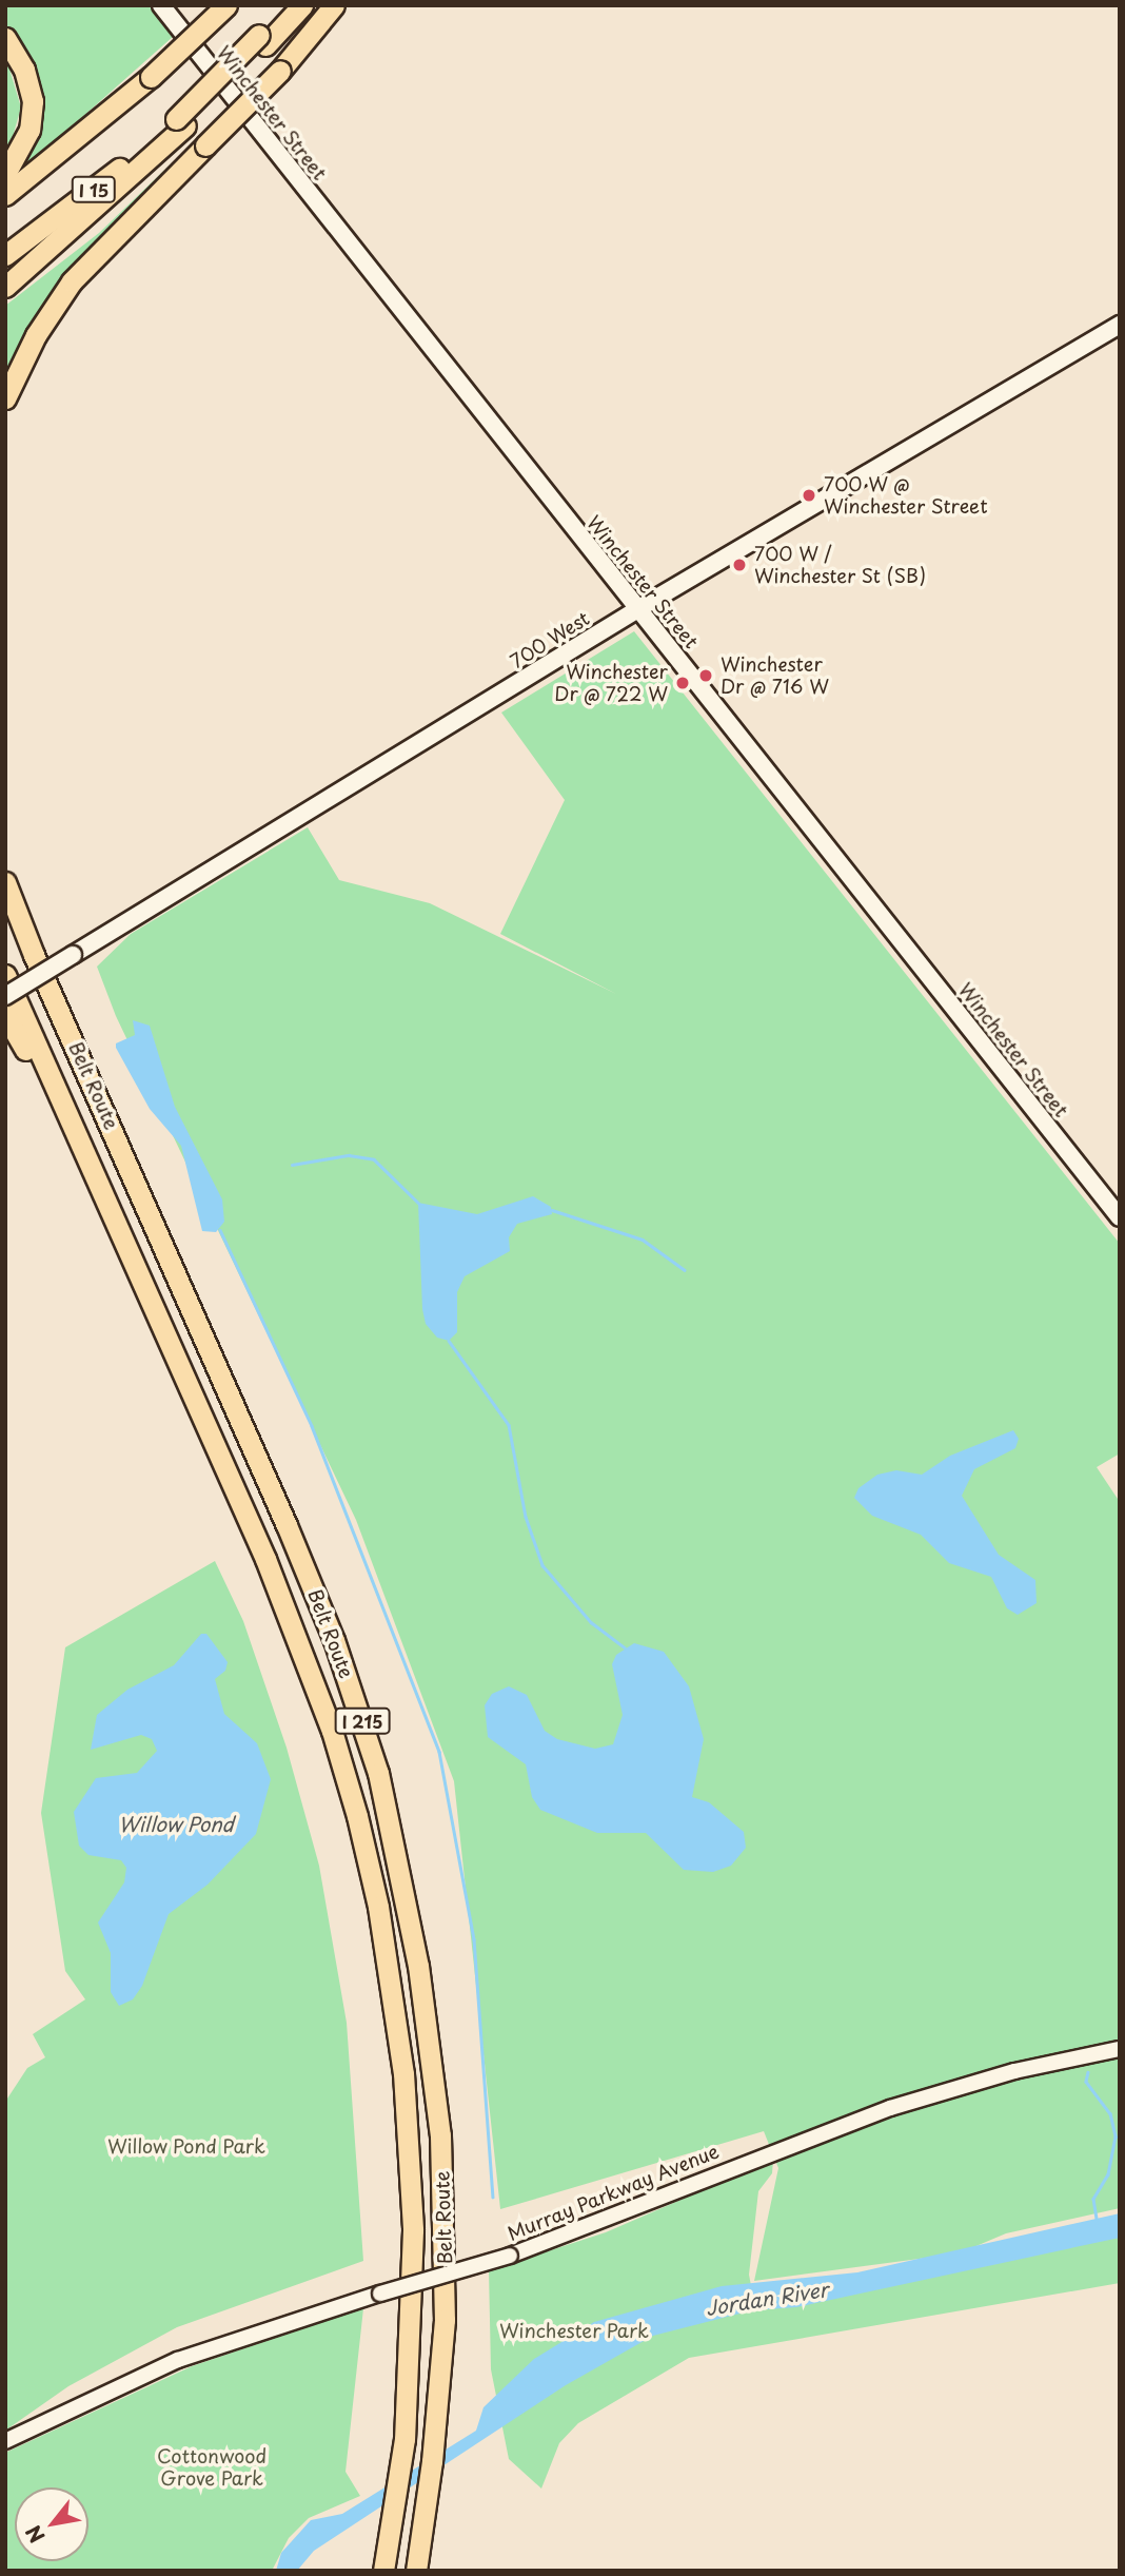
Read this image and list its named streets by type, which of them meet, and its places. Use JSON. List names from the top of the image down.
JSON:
{
  "streets": {
    "highway": ["I 15", "Belt Route", "I 215"],
    "main road": ["Winchester Street", "700 West"],
    "street": ["Murray Parkway Avenue"]
  },
  "crossings": [
    ["Winchester Street", "700 West"]
  ],
  "water": ["Willow Pond", "Jordan River"],
  "parks": ["Willow Pond Park", "Winchester Park", "Cottonwood Grove Park"],
  "places": [
    "700 W @ Winchester Street",
    "700 W / Winchester St (SB)",
    "Winchester Dr @ 716 W",
    "Winchester Dr @ 722 W"
  ],
  "north": "bottom left"
}
